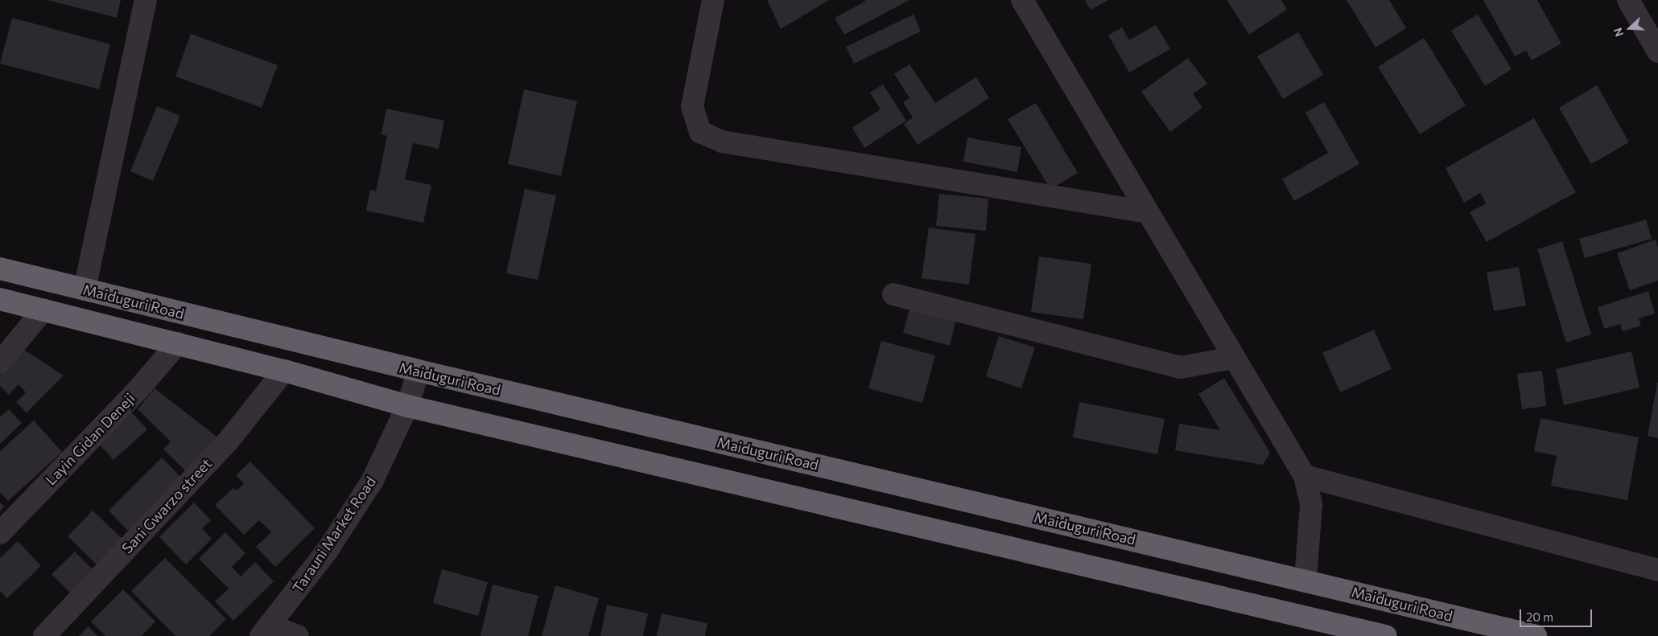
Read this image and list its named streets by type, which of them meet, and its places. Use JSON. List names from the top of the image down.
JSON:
{
  "streets": {
    "highway": ["Maiduguri Road"],
    "street": ["Layin Gidan Deneji", "Sani Gwarzo street", "Tarauni Market Road"]
  },
  "crossings": [
    ["Maiduguri Road", "Layin Gidan Deneji"],
    ["Maiduguri Road", "Sani Gwarzo street"],
    ["Maiduguri Road", "Tarauni Market Road"]
  ],
  "scale_bar": "20 m",
  "north": "left"
}
